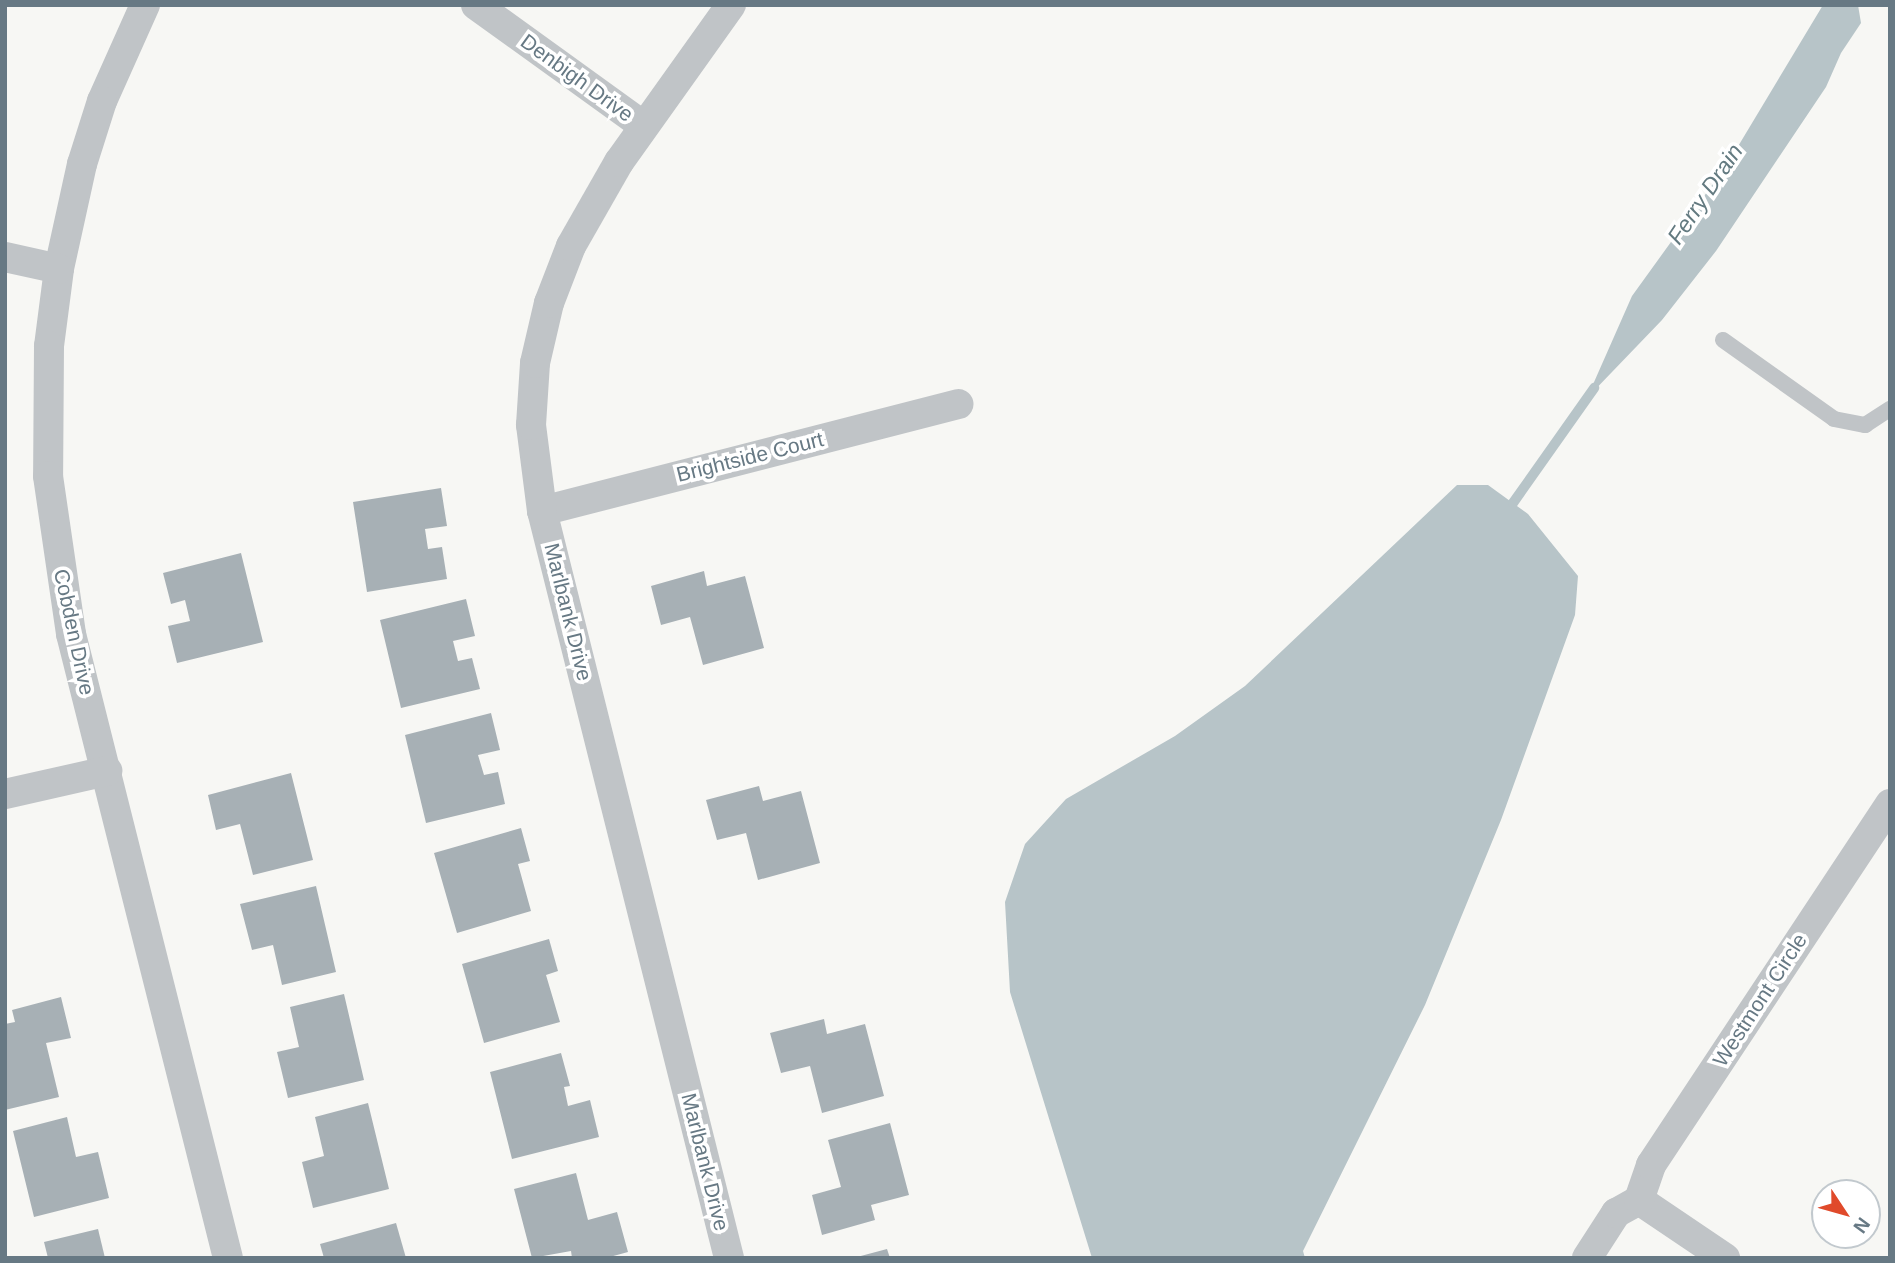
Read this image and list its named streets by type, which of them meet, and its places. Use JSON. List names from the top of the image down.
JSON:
{
  "streets": {
    "street": [
      "Denbigh Drive",
      "Brightside Court",
      "Marlbank Drive",
      "Cobden Drive",
      "Westmont Circle"
    ]
  },
  "crossings": [
    ["Denbigh Drive", "Marlbank Drive"],
    ["Brightside Court", "Marlbank Drive"]
  ],
  "water": ["Ferry Drain"],
  "north": "bottom right"
}
